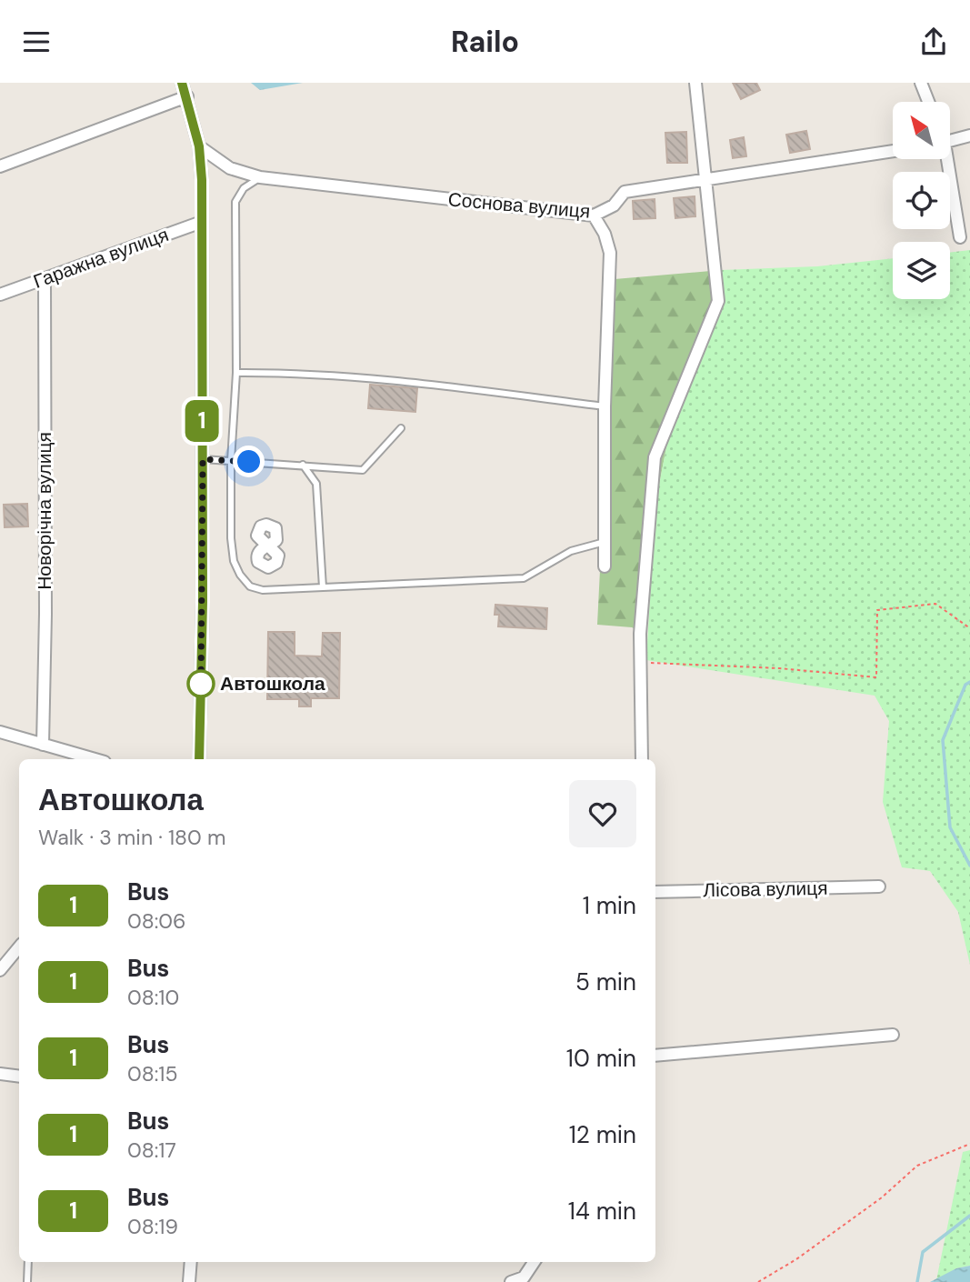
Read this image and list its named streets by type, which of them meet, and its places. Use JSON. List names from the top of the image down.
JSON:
{
  "streets": {
    "street": [
      "Соснова вулиця",
      "Гаражна вулиця",
      "Новорічна вулиця",
      "Лісова вулиця"
    ]
  },
  "crossings": [
    ["Гаражна вулиця", "Новорічна вулиця"]
  ],
  "places": ["Автошкола"],
  "lines": ["bus line 1"],
  "north": "top left",
  "page": {
    "header": "Railo",
    "on_map": "1",
    "heading": ["Автошкола", "Walk · 3 min · 180 m"],
    "list": [
      {
        "mark": "1",
        "name": "Bus",
        "note": "08:06",
        "value": "1 min"
      },
      {
        "mark": "1",
        "name": "Bus",
        "note": "08:10",
        "value": "5 min"
      },
      {
        "mark": "1",
        "name": "Bus",
        "note": "08:15",
        "value": "10 min"
      },
      {
        "mark": "1",
        "name": "Bus",
        "note": "08:17",
        "value": "12 min"
      },
      {
        "mark": "1",
        "name": "Bus",
        "note": "08:19",
        "value": "14 min"
      }
    ]
  }
}
